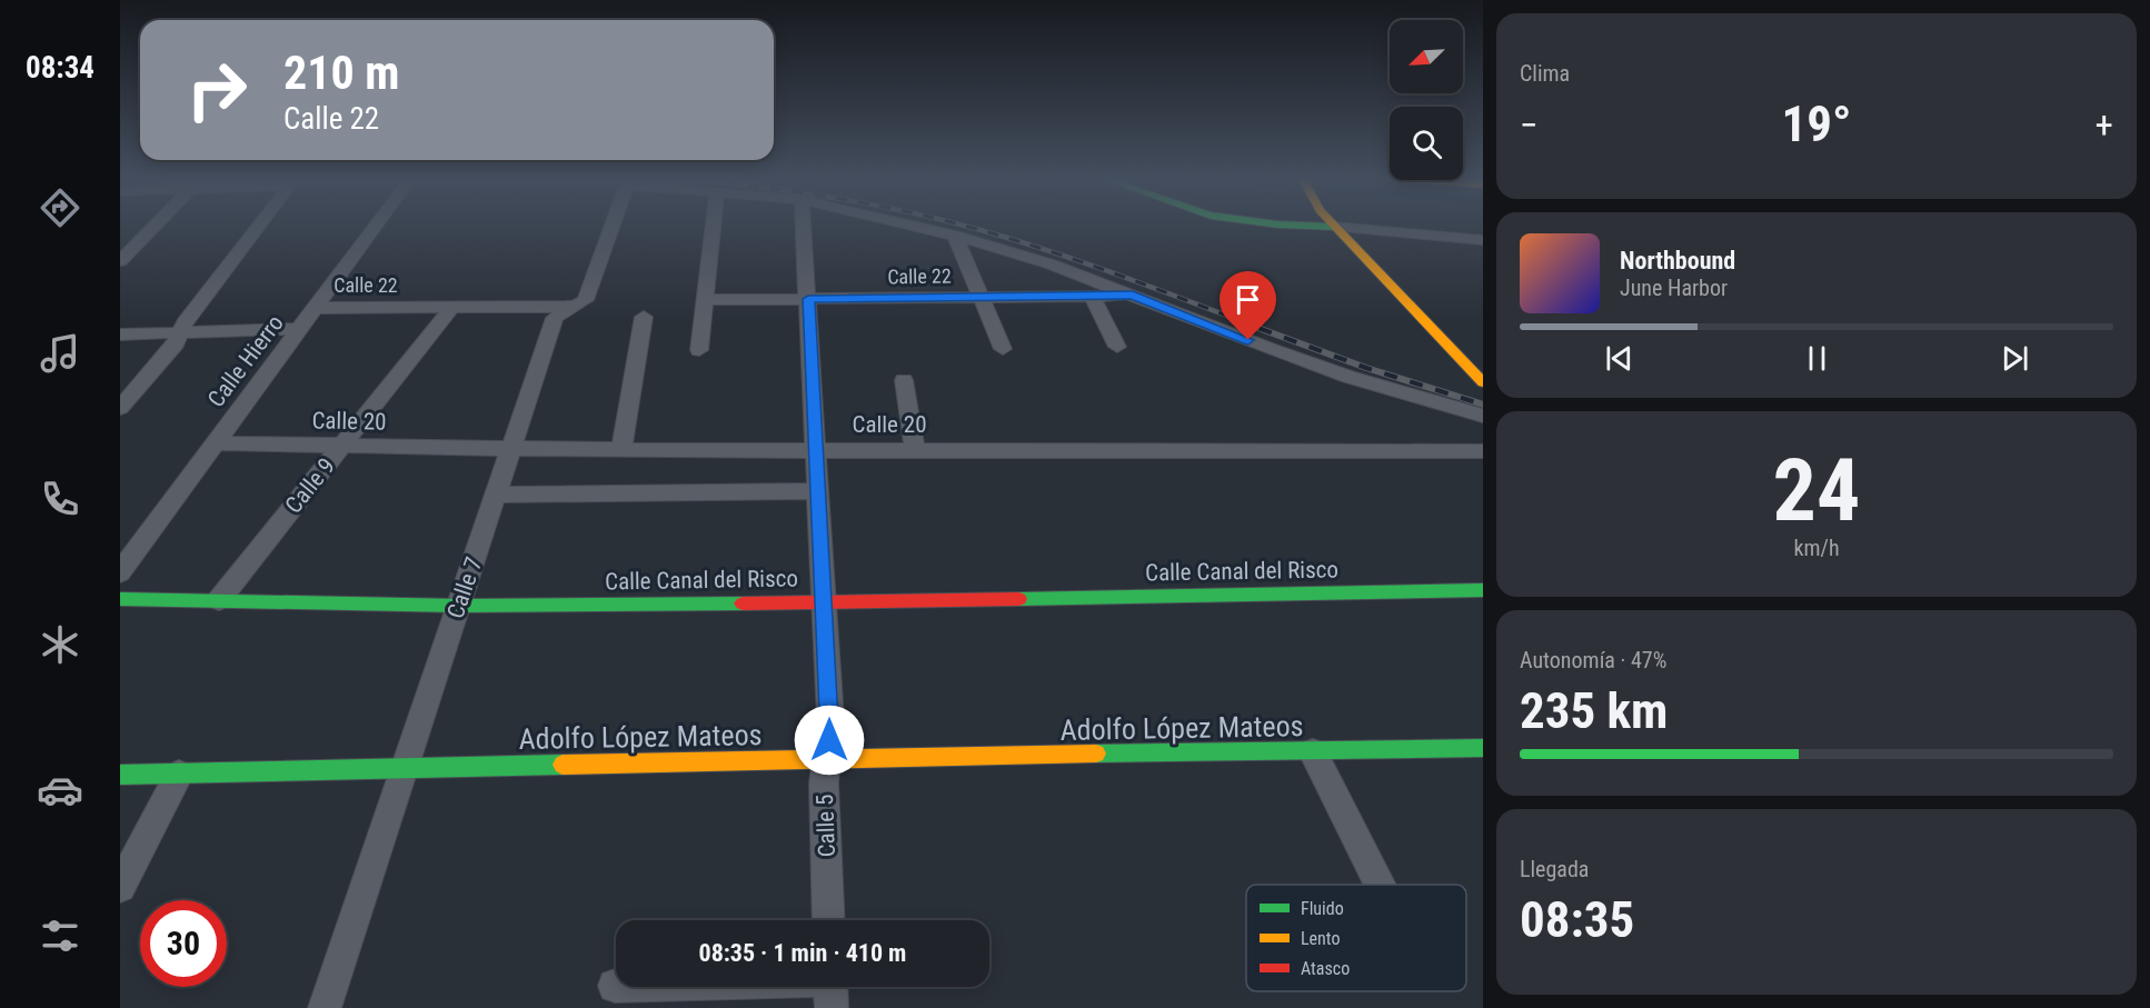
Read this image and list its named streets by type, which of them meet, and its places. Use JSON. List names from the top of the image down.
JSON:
{
  "streets": {
    "main road": ["Calle Canal del Risco", "Adolfo López Mateos"],
    "street": [
      "Calle 22",
      "Calle Hierro",
      "Calle 20",
      "Calle 9",
      "Calle 7",
      "Calle 5"
    ]
  },
  "crossings": [
    ["Calle 22", "Calle Hierro"],
    ["Calle 22", "Calle 9"],
    ["Calle 22", "Calle 7"],
    ["Calle 22", "Calle 5"],
    ["Calle Hierro", "Calle 20"],
    ["Calle 20", "Calle 9"],
    ["Calle 20", "Calle 7"],
    ["Calle 20", "Calle 5"],
    ["Calle 9", "Calle Canal del Risco"],
    ["Calle Canal del Risco", "Calle 7"],
    ["Calle Canal del Risco", "Calle 5"],
    ["Calle 7", "Adolfo López Mateos"],
    ["Adolfo López Mateos", "Calle 5"]
  ],
  "legend": ["Fluido", "Lento", "Atasco"],
  "north": "bottom left",
  "page": {
    "tabs": "08:34",
    "tile": [
      "Clima",
      ["24", "km/h"],
      ["Autonomía · 47%", "235 km"],
      ["Llegada", "08:35"]
    ],
    "turn": ["210 m", "Calle 22"],
    "heat": ["−", "19°", "+"],
    "song": ["Northbound", "June Harbor"],
    "limit": "30",
    "trip": "08:35 · 1 min · 410 m"
  }
}
